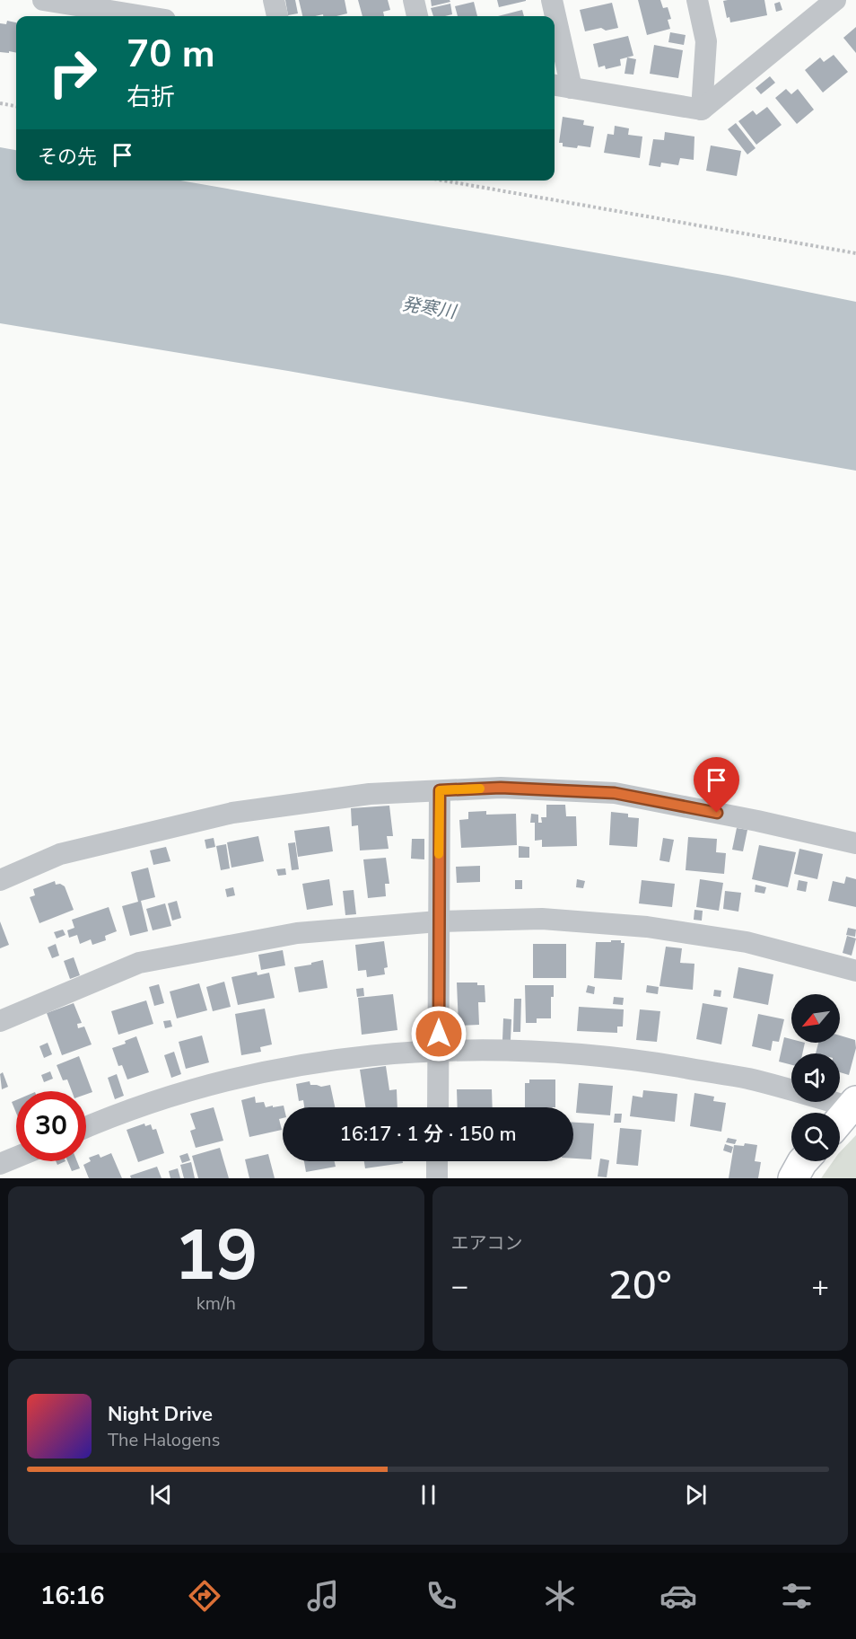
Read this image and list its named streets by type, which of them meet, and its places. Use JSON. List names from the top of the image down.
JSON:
{
  "water": ["発寒川"],
  "north": "bottom left",
  "page": {
    "turn": ["70 m", "右折"],
    "then": "その先",
    "limit": "30",
    "trip": "16:17 · 1 分 · 150 m",
    "tile": [
      ["19", "km/h"],
      "エアコン"
    ],
    "heat": ["−", "20°", "+"],
    "song": ["Night Drive", "The Halogens"],
    "tabs": "16:16"
  }
}
